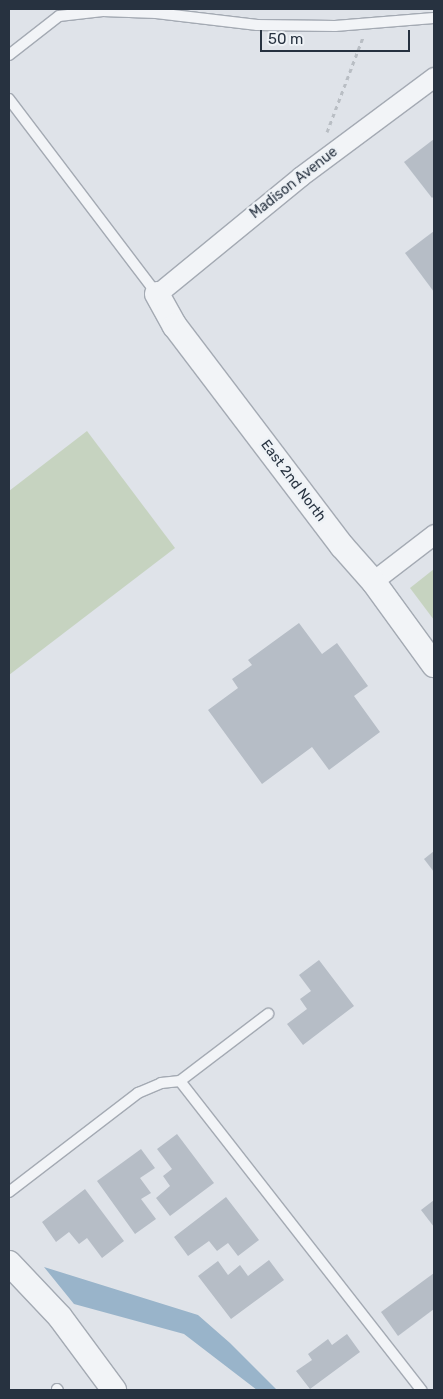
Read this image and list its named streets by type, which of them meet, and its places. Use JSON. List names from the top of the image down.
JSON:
{
  "streets": {
    "street": ["Madison Avenue", "East 2nd North"]
  },
  "crossings": [
    ["Madison Avenue", "East 2nd North"]
  ],
  "scale_bar": "50 m"
}
